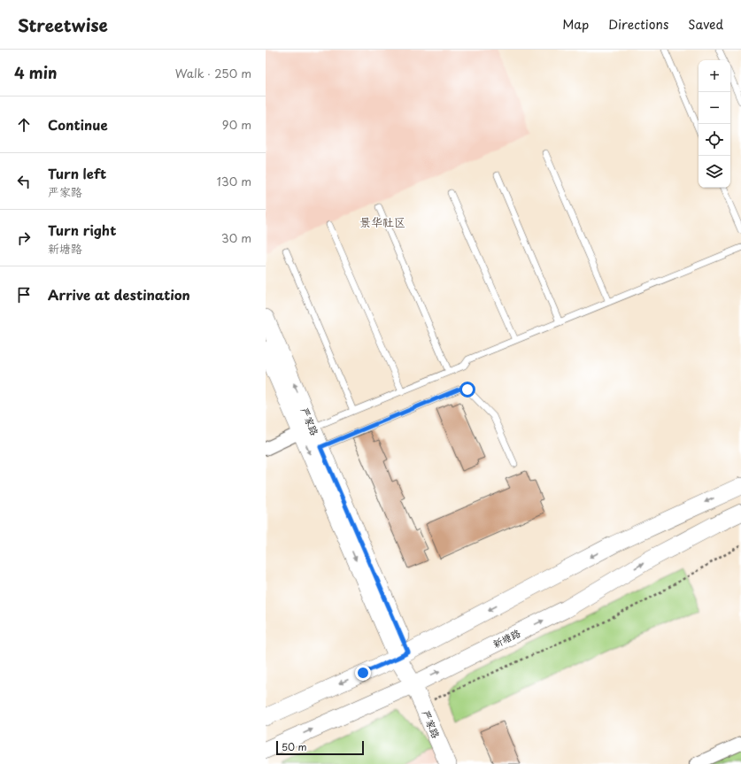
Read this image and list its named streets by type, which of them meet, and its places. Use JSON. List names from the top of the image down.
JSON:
{
  "streets": {
    "main road": ["严家路", "新塘路"]
  },
  "crossings": [
    ["严家路", "新塘路"]
  ],
  "districts": ["景华社区"],
  "scale_bar": "50 m",
  "page": {
    "header": "Streetwise",
    "nav": ["Map", "Directions", "Saved"],
    "heading": ["4 min", "Walk · 250 m"],
    "map_buttons": ["+", "−"],
    "list": [
      ["Continue", "90 m"],
      ["Turn left", "严家路", "130 m"],
      ["Turn right", "新塘路", "30 m"],
      "Arrive at destination"
    ],
    "scale": "50 m"
  }
}
